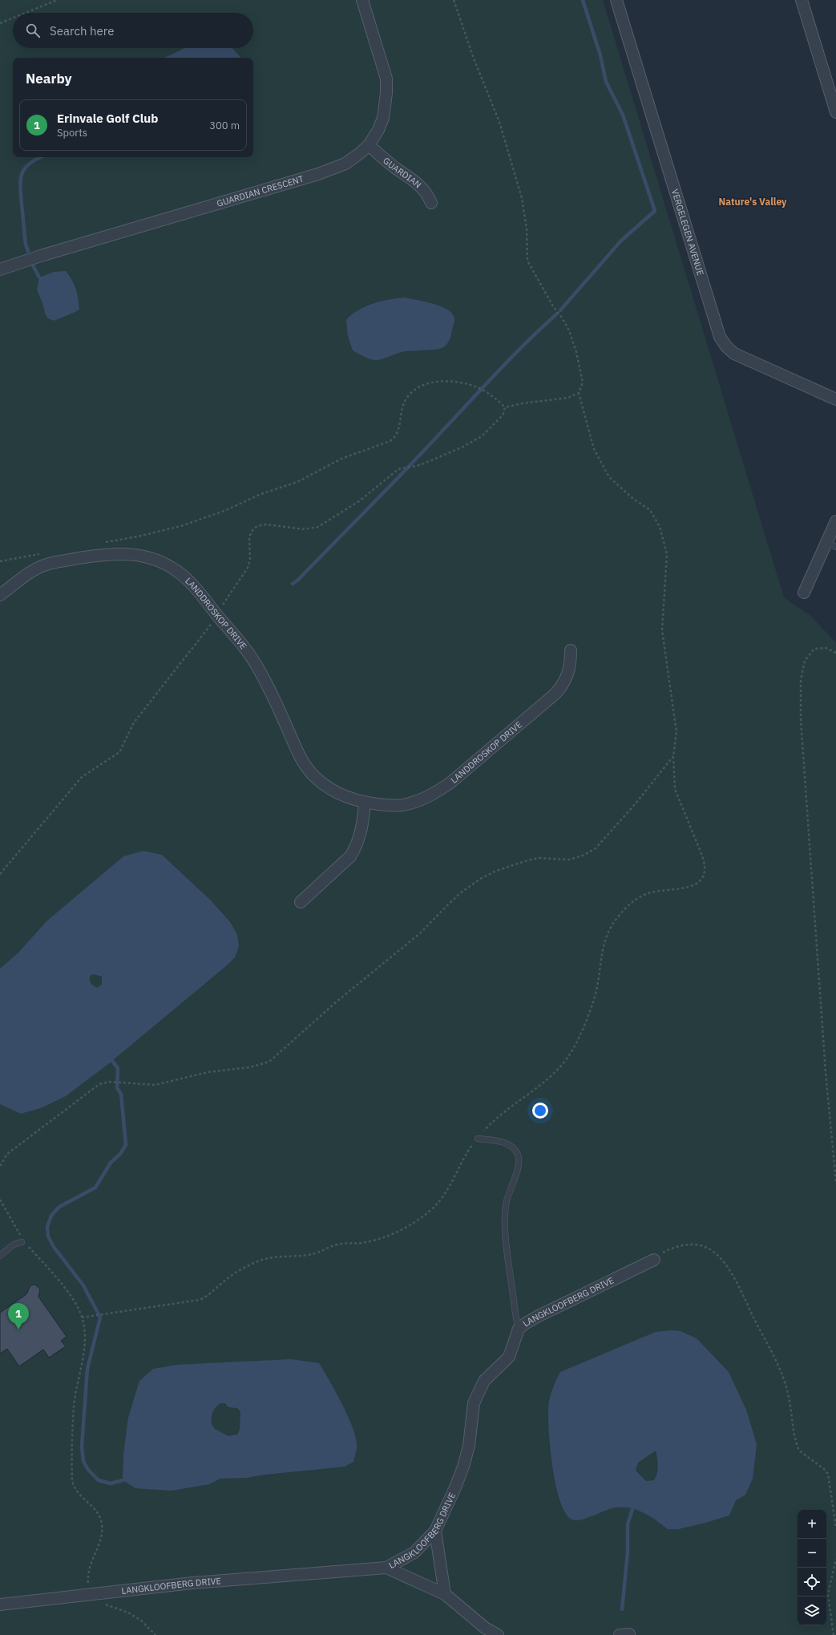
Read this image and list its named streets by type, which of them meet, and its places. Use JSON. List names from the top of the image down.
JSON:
{
  "streets": {
    "street": [
      "GUARDIAN",
      "GUARDIAN CRESCENT",
      "VERGELEGEN AVENUE",
      "LANDDROSKOP DRIVE",
      "LANGKLOOFBERG DRIVE"
    ]
  },
  "crossings": [
    ["GUARDIAN", "GUARDIAN CRESCENT"]
  ],
  "districts": ["Nature's Valley"],
  "page": {
    "search": "Search here",
    "heading": "Nearby",
    "list": [
      {
        "mark": "1",
        "name": "Erinvale Golf Club",
        "note": "Sports",
        "value": "300 m"
      }
    ],
    "pins": "1",
    "map_buttons": ["+", "−"]
  }
}
